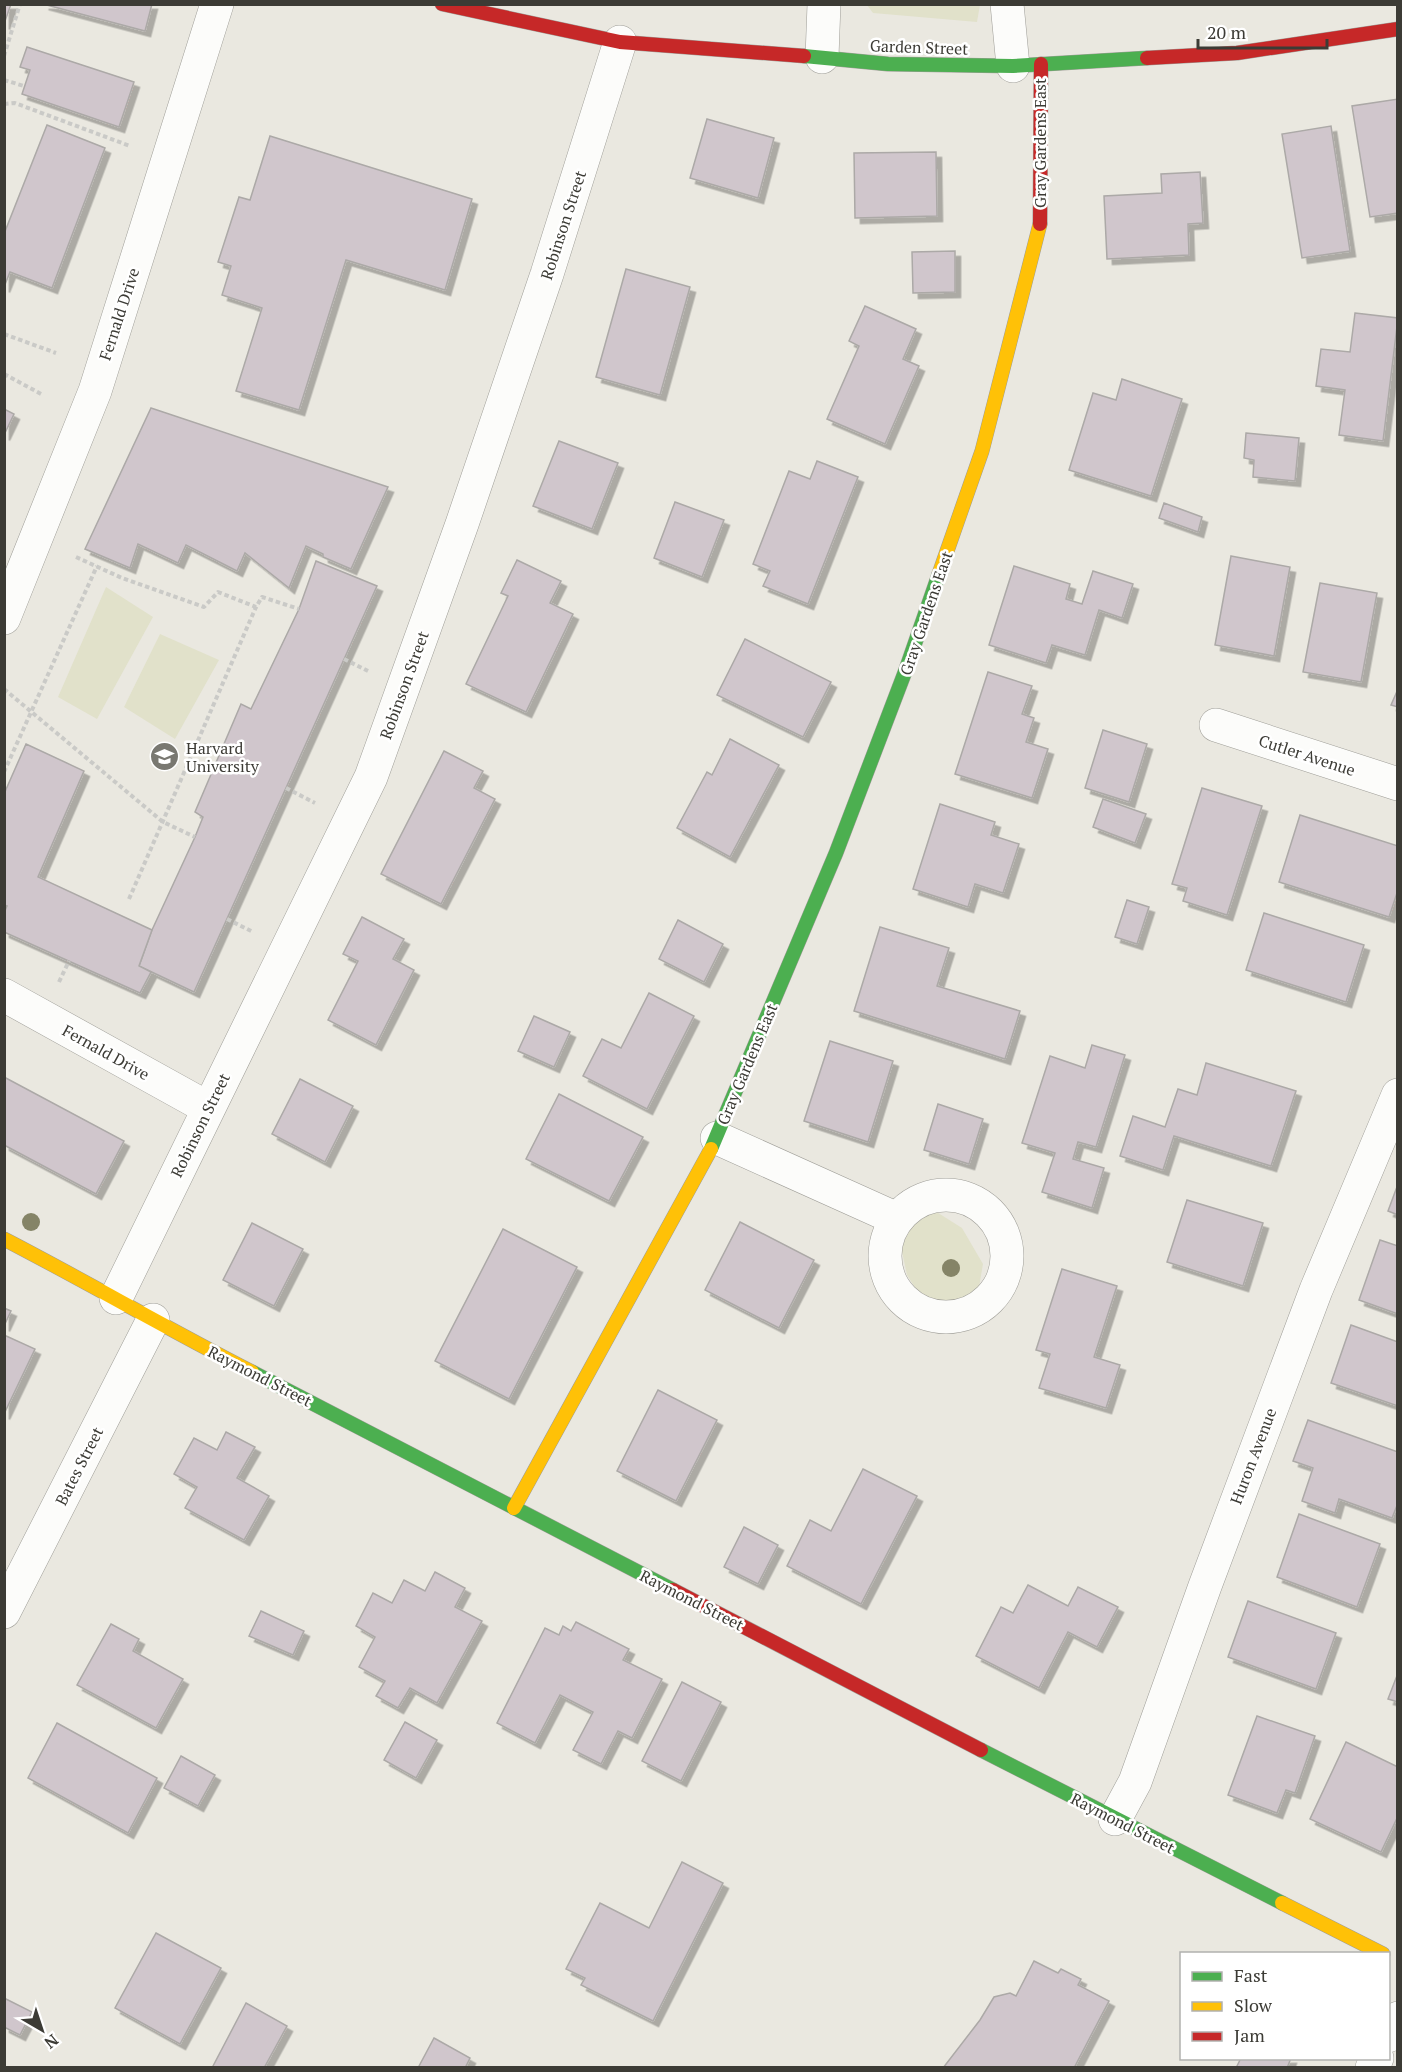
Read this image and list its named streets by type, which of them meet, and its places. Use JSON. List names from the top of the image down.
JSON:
{
  "streets": {
    "street": [
      "Garden Street",
      "Gray Gardens East",
      "Robinson Street",
      "Fernald Drive",
      "Cutler Avenue",
      "Raymond Street",
      "Huron Avenue",
      "Bates Street"
    ]
  },
  "crossings": [
    ["Garden Street", "Gray Gardens East"],
    ["Garden Street", "Robinson Street"],
    ["Gray Gardens East", "Raymond Street"],
    ["Robinson Street", "Fernald Drive"],
    ["Robinson Street", "Raymond Street"],
    ["Raymond Street", "Huron Avenue"],
    ["Raymond Street", "Bates Street"]
  ],
  "places": {
    "school or university": ["Harvard University"]
  },
  "legend": ["Fast", "Slow", "Jam"],
  "scale_bar": "20 m",
  "north": "bottom right"
}
